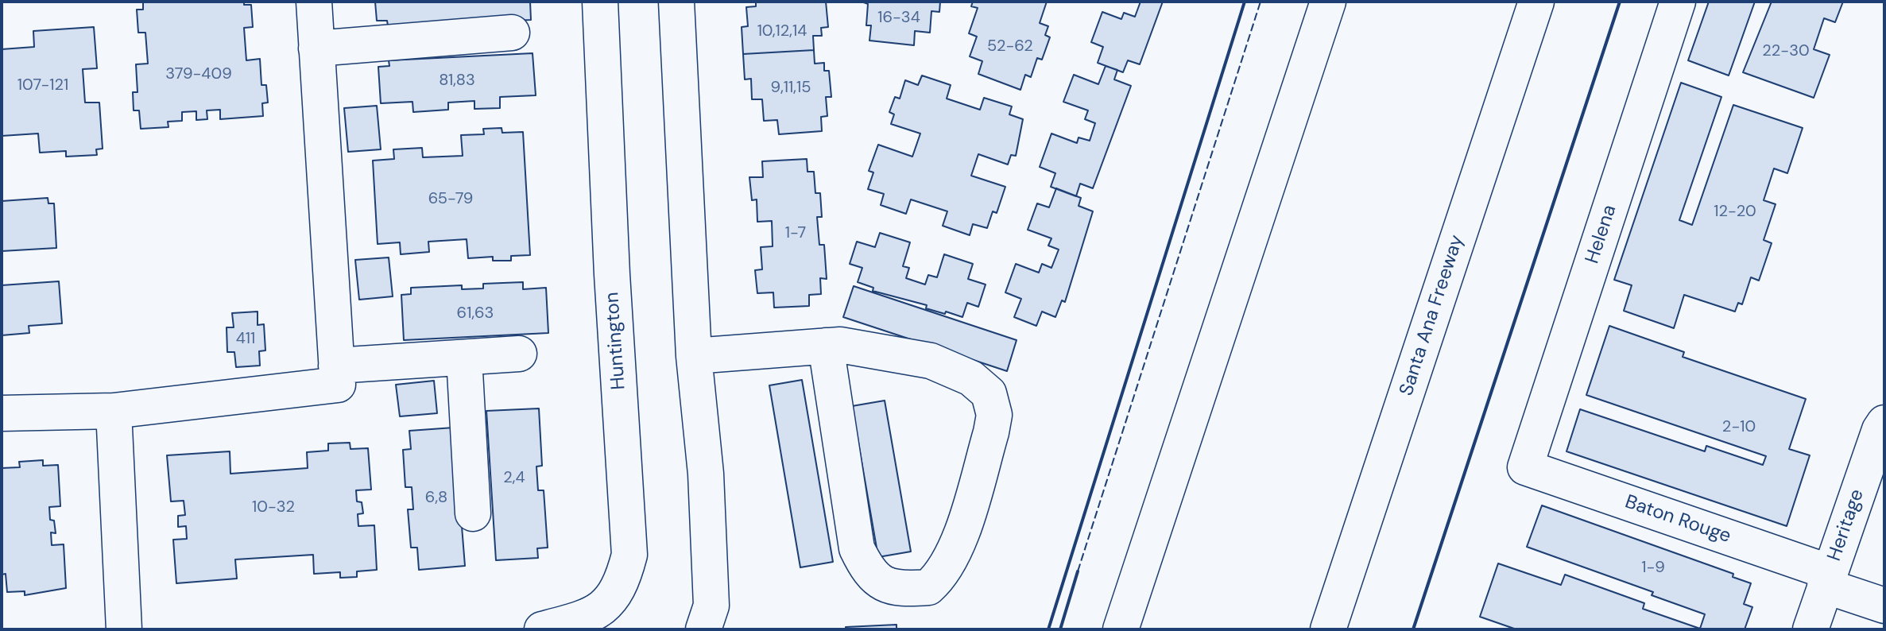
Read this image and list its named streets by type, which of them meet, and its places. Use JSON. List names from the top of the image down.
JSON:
{
  "streets": {
    "main road": [
      "Helena",
      "Santa Ana Freeway",
      "Huntington",
      "Baton Rouge",
      "Heritage"
    ]
  },
  "crossings": [
    ["Helena", "Baton Rouge"],
    ["Baton Rouge", "Heritage"]
  ],
  "house_numbers": [
    "16-34",
    "10,12,14",
    "52-62",
    "22-30",
    "379-409",
    "81,83",
    "107-121",
    "9,11,15",
    "65-79",
    "12-20",
    "1-7",
    "61,63",
    "411",
    "2-10",
    "2,4",
    "6,8",
    "10-32",
    "1-9"
  ]
}
